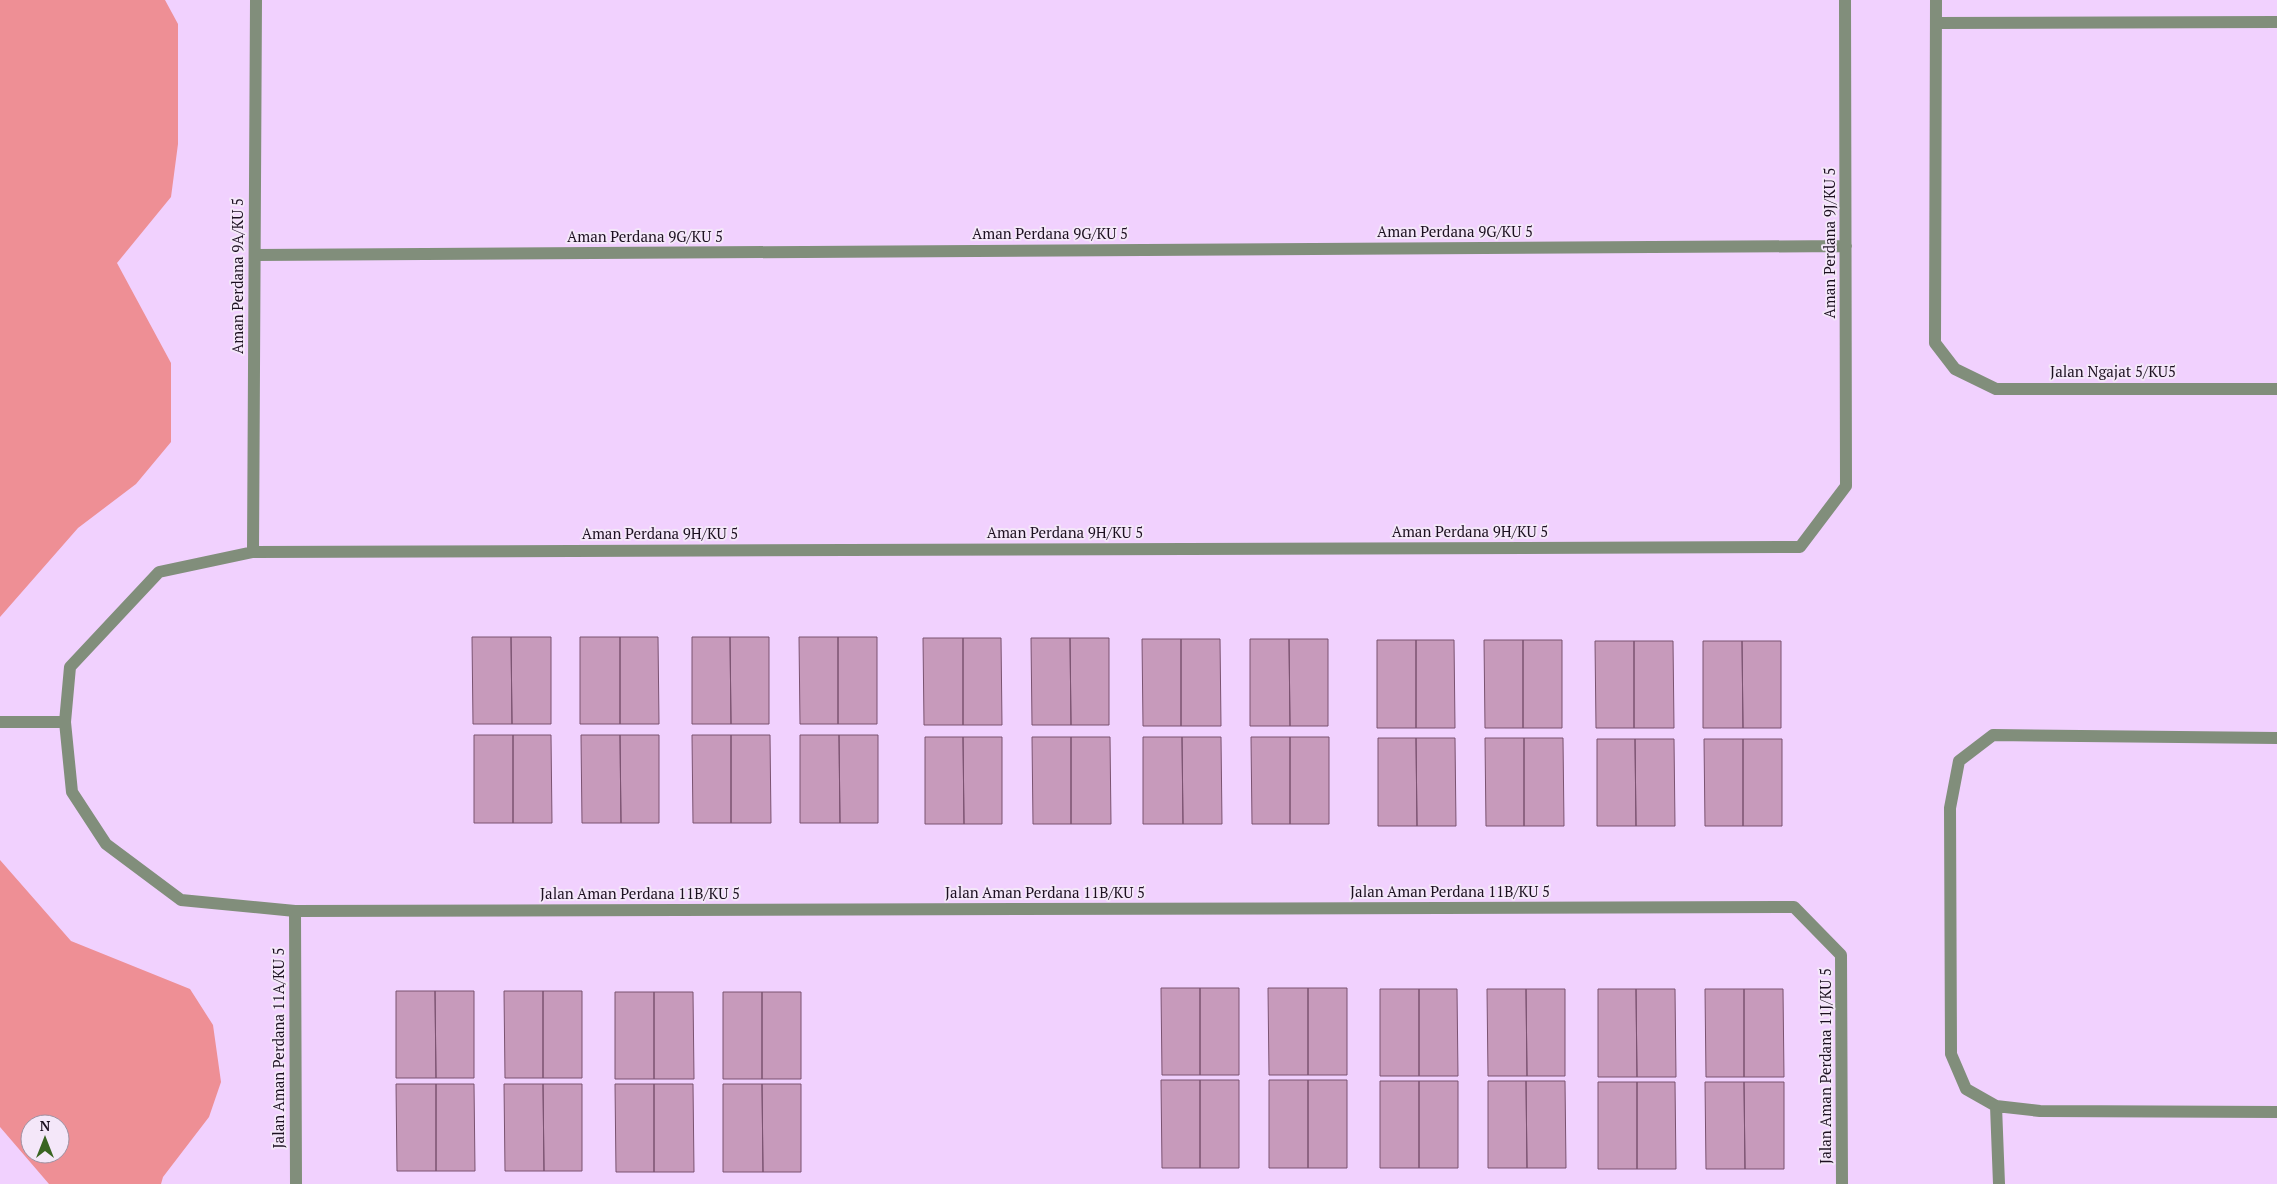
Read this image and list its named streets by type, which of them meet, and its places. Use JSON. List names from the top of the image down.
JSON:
{
  "streets": {
    "street": [
      "Aman Perdana 9G/KU 5",
      "Aman Perdana 9J/KU 5",
      "Aman Perdana 9A/KU 5",
      "Jalan Ngajat 5/KU5",
      "Aman Perdana 9H/KU 5",
      "Jalan Aman Perdana 11B/KU 5",
      "Jalan Aman Perdana 11A/KU 5",
      "Jalan Aman Perdana 11J/KU 5"
    ]
  },
  "crossings": [
    ["Aman Perdana 9G/KU 5", "Aman Perdana 9J/KU 5"],
    ["Aman Perdana 9G/KU 5", "Aman Perdana 9A/KU 5"],
    ["Aman Perdana 9J/KU 5", "Aman Perdana 9H/KU 5"],
    ["Aman Perdana 9A/KU 5", "Aman Perdana 9H/KU 5"],
    ["Aman Perdana 9A/KU 5", "Jalan Aman Perdana 11B/KU 5"],
    ["Aman Perdana 9H/KU 5", "Jalan Aman Perdana 11B/KU 5"],
    ["Jalan Aman Perdana 11B/KU 5", "Jalan Aman Perdana 11A/KU 5"],
    ["Jalan Aman Perdana 11B/KU 5", "Jalan Aman Perdana 11J/KU 5"]
  ],
  "north": "top"
}
